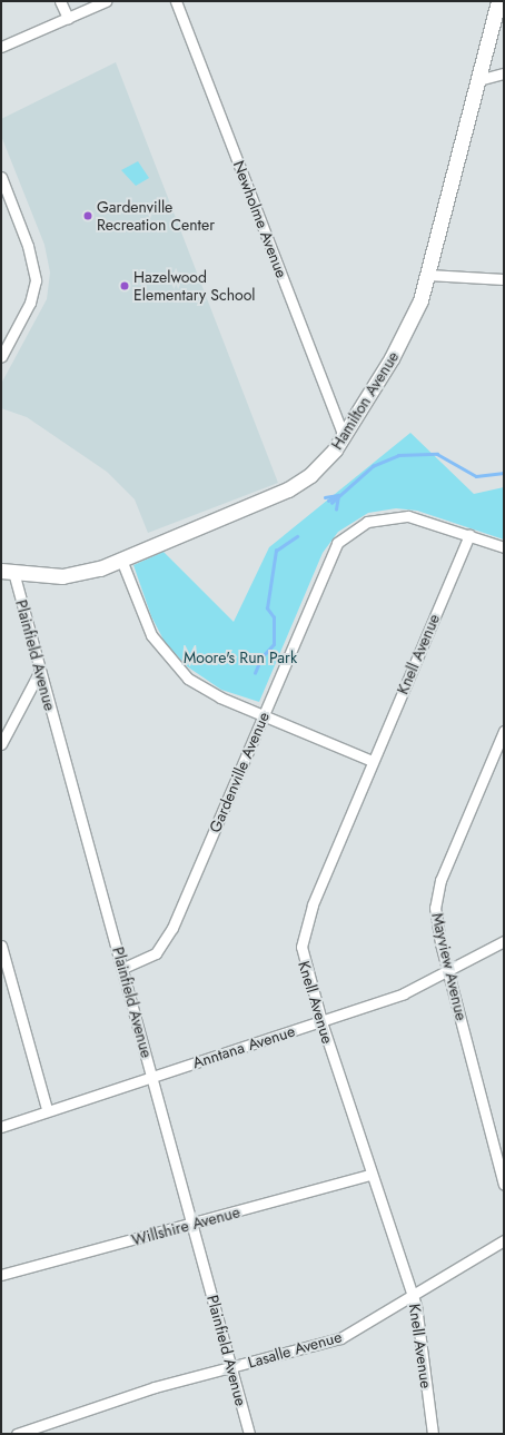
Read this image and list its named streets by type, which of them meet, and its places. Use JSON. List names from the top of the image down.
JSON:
{
  "streets": {
    "street": [
      "Newholme Avenue",
      "Hamilton Avenue",
      "Knell Avenue",
      "Plainfield Avenue",
      "Gardenville Avenue",
      "Mayview Avenue",
      "Anntana Avenue",
      "Willshire Avenue",
      "Lasalle Avenue"
    ]
  },
  "crossings": [
    ["Newholme Avenue", "Hamilton Avenue"],
    ["Hamilton Avenue", "Plainfield Avenue"],
    ["Knell Avenue", "Gardenville Avenue"],
    ["Knell Avenue", "Anntana Avenue"],
    ["Knell Avenue", "Willshire Avenue"],
    ["Knell Avenue", "Lasalle Avenue"],
    ["Plainfield Avenue", "Gardenville Avenue"],
    ["Plainfield Avenue", "Anntana Avenue"],
    ["Plainfield Avenue", "Willshire Avenue"],
    ["Plainfield Avenue", "Lasalle Avenue"],
    ["Mayview Avenue", "Anntana Avenue"]
  ],
  "parks": ["Moore's Run Park"],
  "places": ["Gardenville Recreation Center", "Hazelwood Elementary School"]
}
